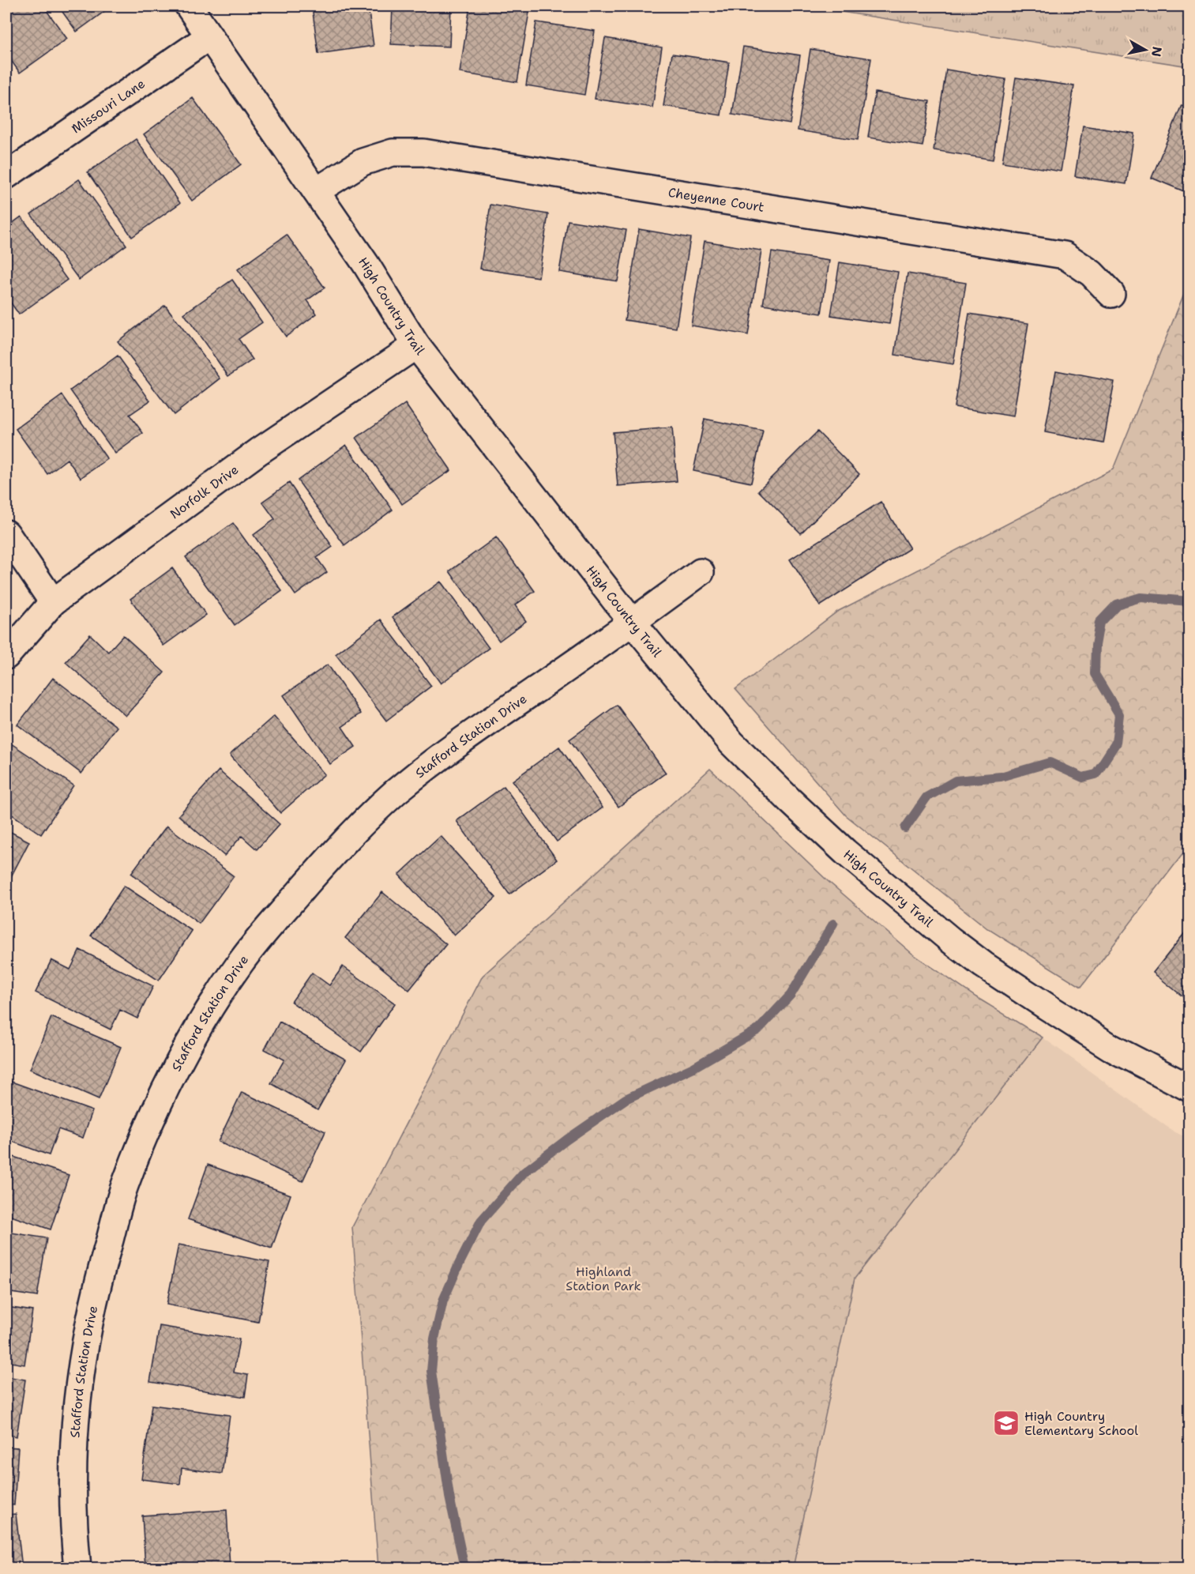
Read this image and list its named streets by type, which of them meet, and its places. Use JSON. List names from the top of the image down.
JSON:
{
  "streets": {
    "street": [
      "Missouri Lane",
      "Cheyenne Court",
      "High Country Trail",
      "Norfolk Drive",
      "Stafford Station Drive"
    ]
  },
  "crossings": [
    ["Missouri Lane", "High Country Trail"],
    ["Cheyenne Court", "High Country Trail"],
    ["High Country Trail", "Norfolk Drive"],
    ["High Country Trail", "Stafford Station Drive"]
  ],
  "parks": ["Highland Station Park"],
  "places": {
    "school or university": ["High Country Elementary School"]
  },
  "north": "right"
}
